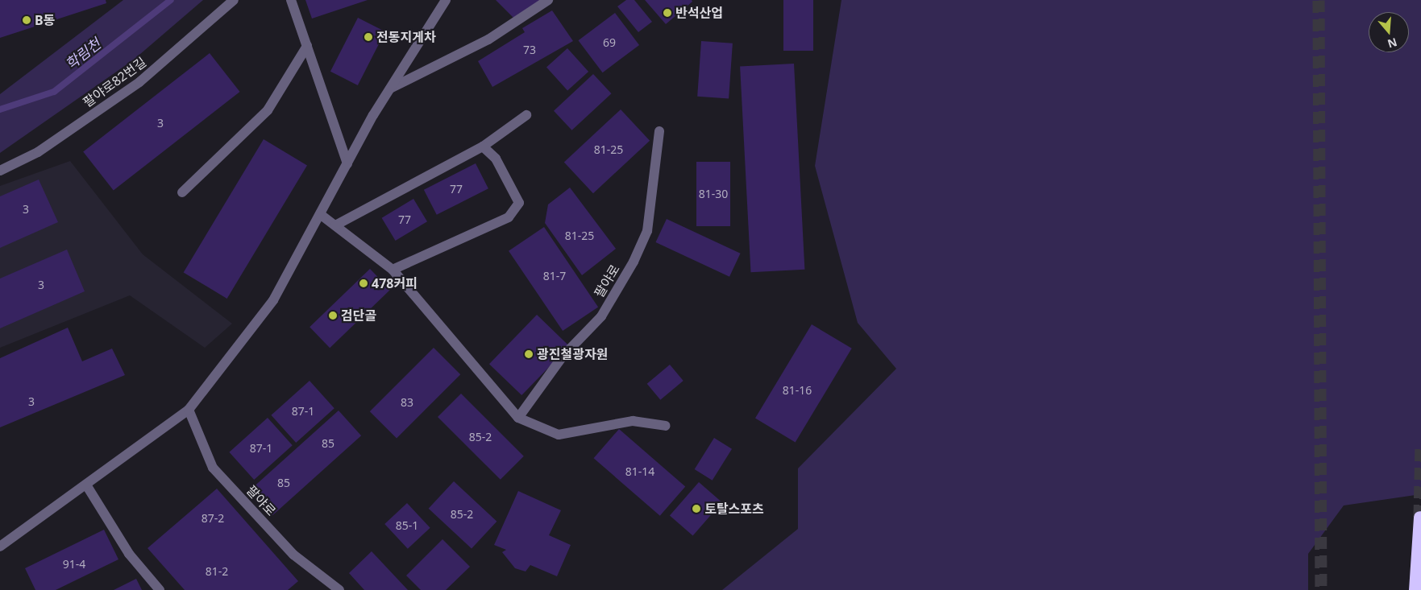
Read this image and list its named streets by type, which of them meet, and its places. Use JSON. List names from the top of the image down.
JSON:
{
  "streets": {
    "street": ["팔야로82번길", "팔야로"]
  },
  "water": ["학림천"],
  "places": [
    "반석산업",
    "B동",
    "전동지게차",
    "478커피",
    "검단골",
    "광진철광자원",
    "토탈스포츠"
  ],
  "house_numbers": [
    "69",
    "73",
    "3",
    "81-25",
    "77",
    "81-30",
    "3",
    "77",
    "81-25",
    "81-7",
    "3",
    "81-16",
    "3",
    "83",
    "87-1",
    "85-2",
    "85",
    "87-1",
    "81-14",
    "85",
    "85-2",
    "87-2",
    "85-1",
    "91-4",
    "81-2"
  ],
  "north": "bottom"
}
